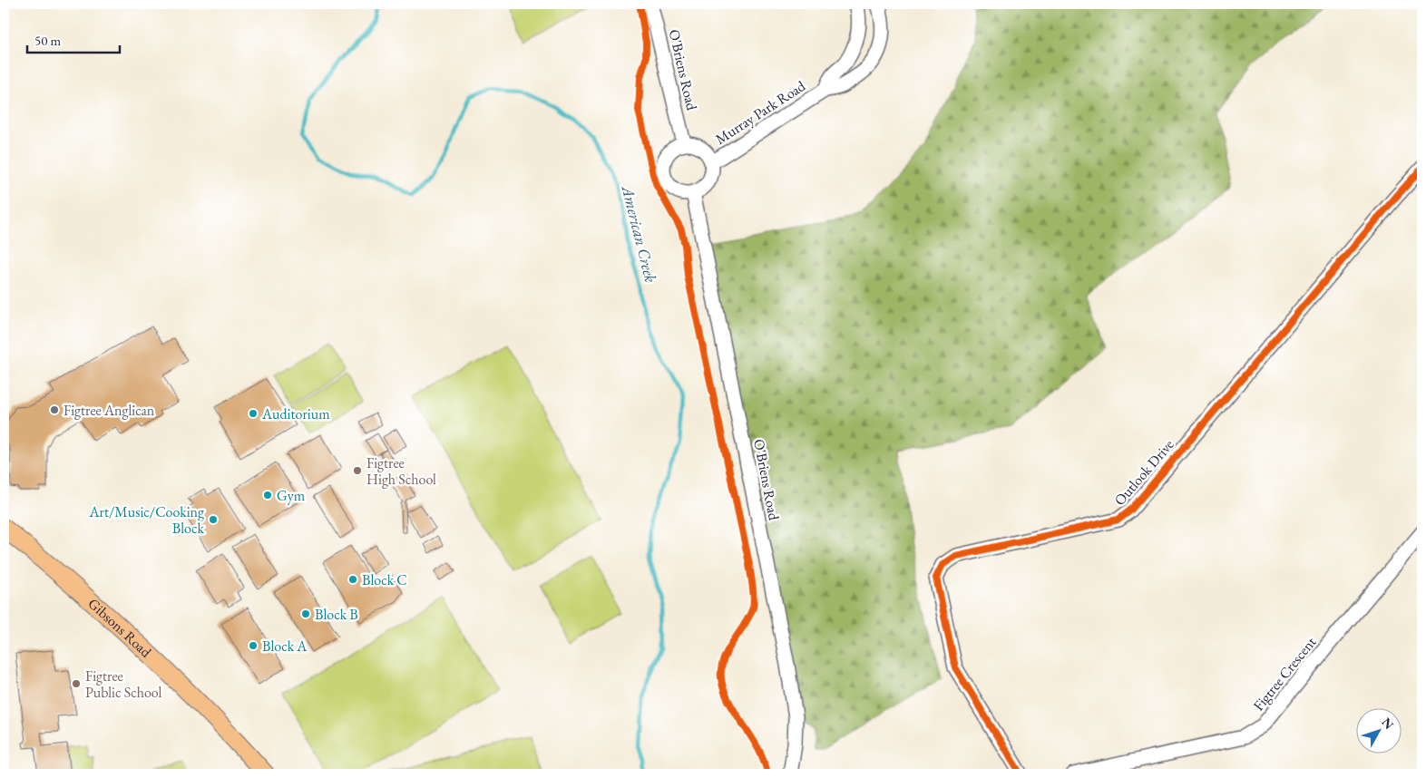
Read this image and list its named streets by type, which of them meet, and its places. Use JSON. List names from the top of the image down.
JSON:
{
  "streets": {
    "main road": ["Gibsons Road"],
    "street": [
      "O'Briens Road",
      "Murray Park Road",
      "Outlook Drive",
      "Figtree Crescent"
    ]
  },
  "crossings": [
    ["O'Briens Road", "Murray Park Road"]
  ],
  "water": ["American Creek"],
  "places": [
    "Figtree Anglican",
    "Auditorium",
    "Figtree High School",
    "Gym",
    "Art/Music/Cooking Block",
    "Block C",
    "Block B",
    "Block A",
    "Figtree Public School"
  ],
  "scale_bar": "50 m",
  "north": "top right"
}
